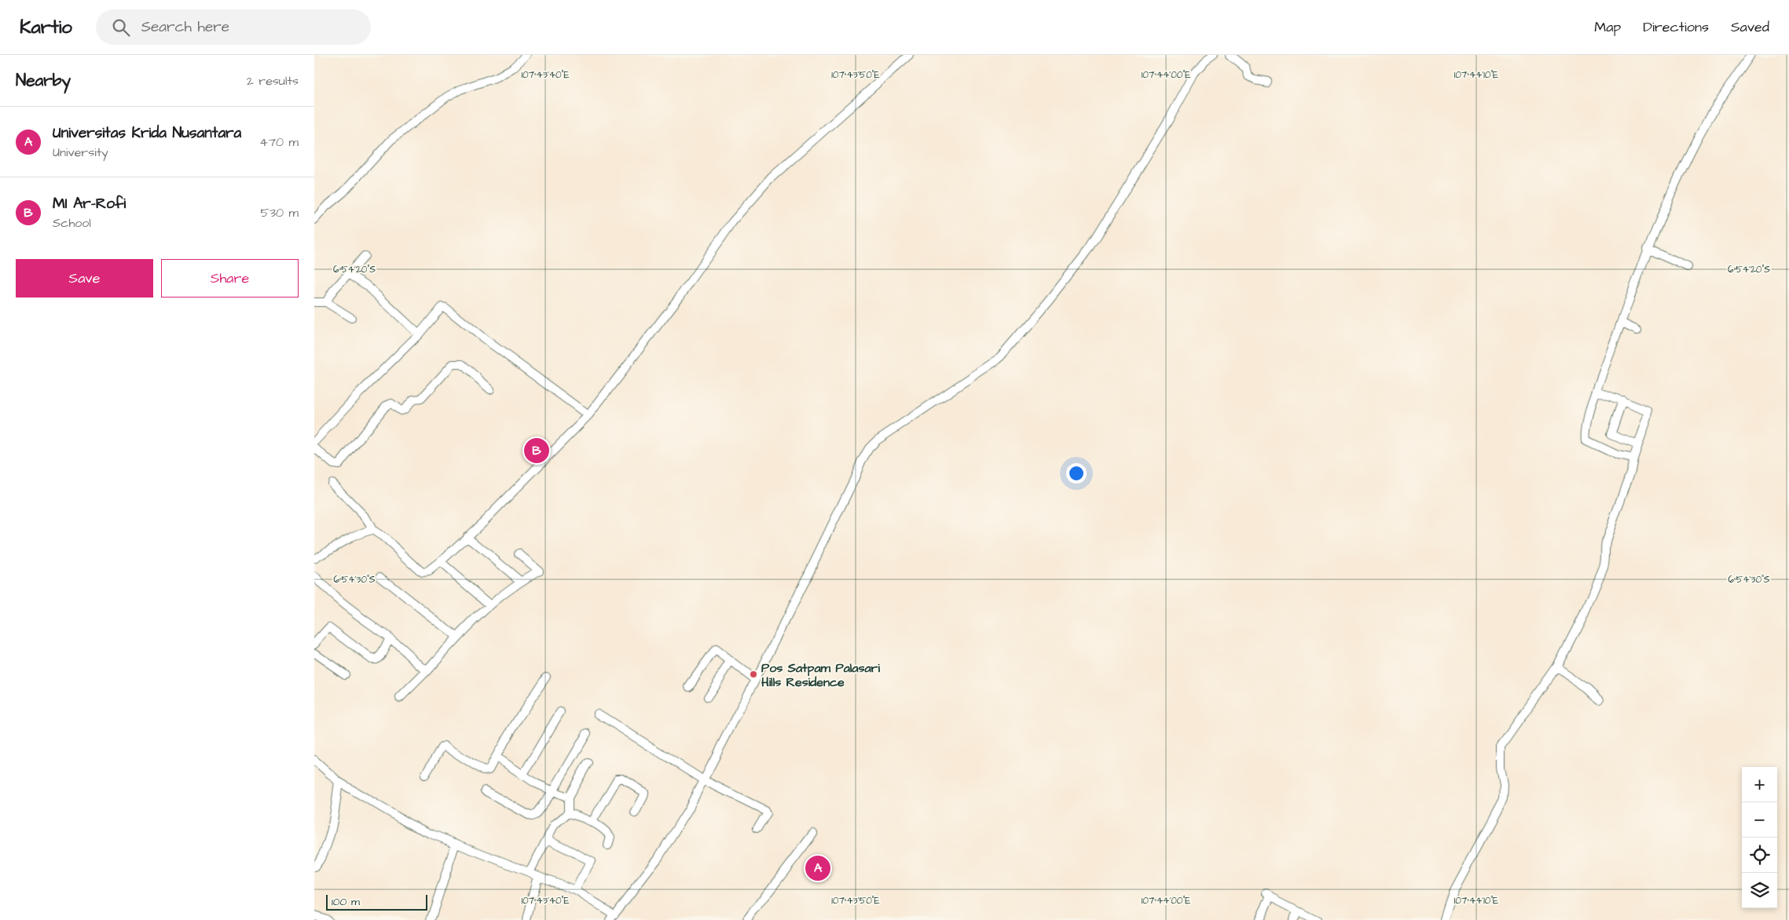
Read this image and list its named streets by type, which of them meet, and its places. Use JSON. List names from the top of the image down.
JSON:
{
  "places": ["Pos Satpam Palasari Hills Residence"],
  "scale_bar": "100 m",
  "page": {
    "header": "Kartio",
    "search": "Search here",
    "nav": ["Map", "Directions", "Saved"],
    "heading": ["Nearby", "2 results"],
    "list": [
      {
        "mark": "A",
        "name": "Universitas Krida Nusantara",
        "note": "University",
        "value": "470 m"
      },
      {
        "mark": "B",
        "name": "MI Ar-Rofi",
        "note": "School",
        "value": "530 m"
      }
    ],
    "buttons": ["Save", "Share"],
    "pins": ["B", "A"],
    "map_buttons": ["+", "−"],
    "scale": "100 m"
  },
  "coordinates": [
    "107°43'40\"E",
    "107°43'50\"E",
    "107°44'00\"E",
    "107°44'10\"E",
    "6°54'20\"S",
    "6°54'30\"S"
  ]
}
